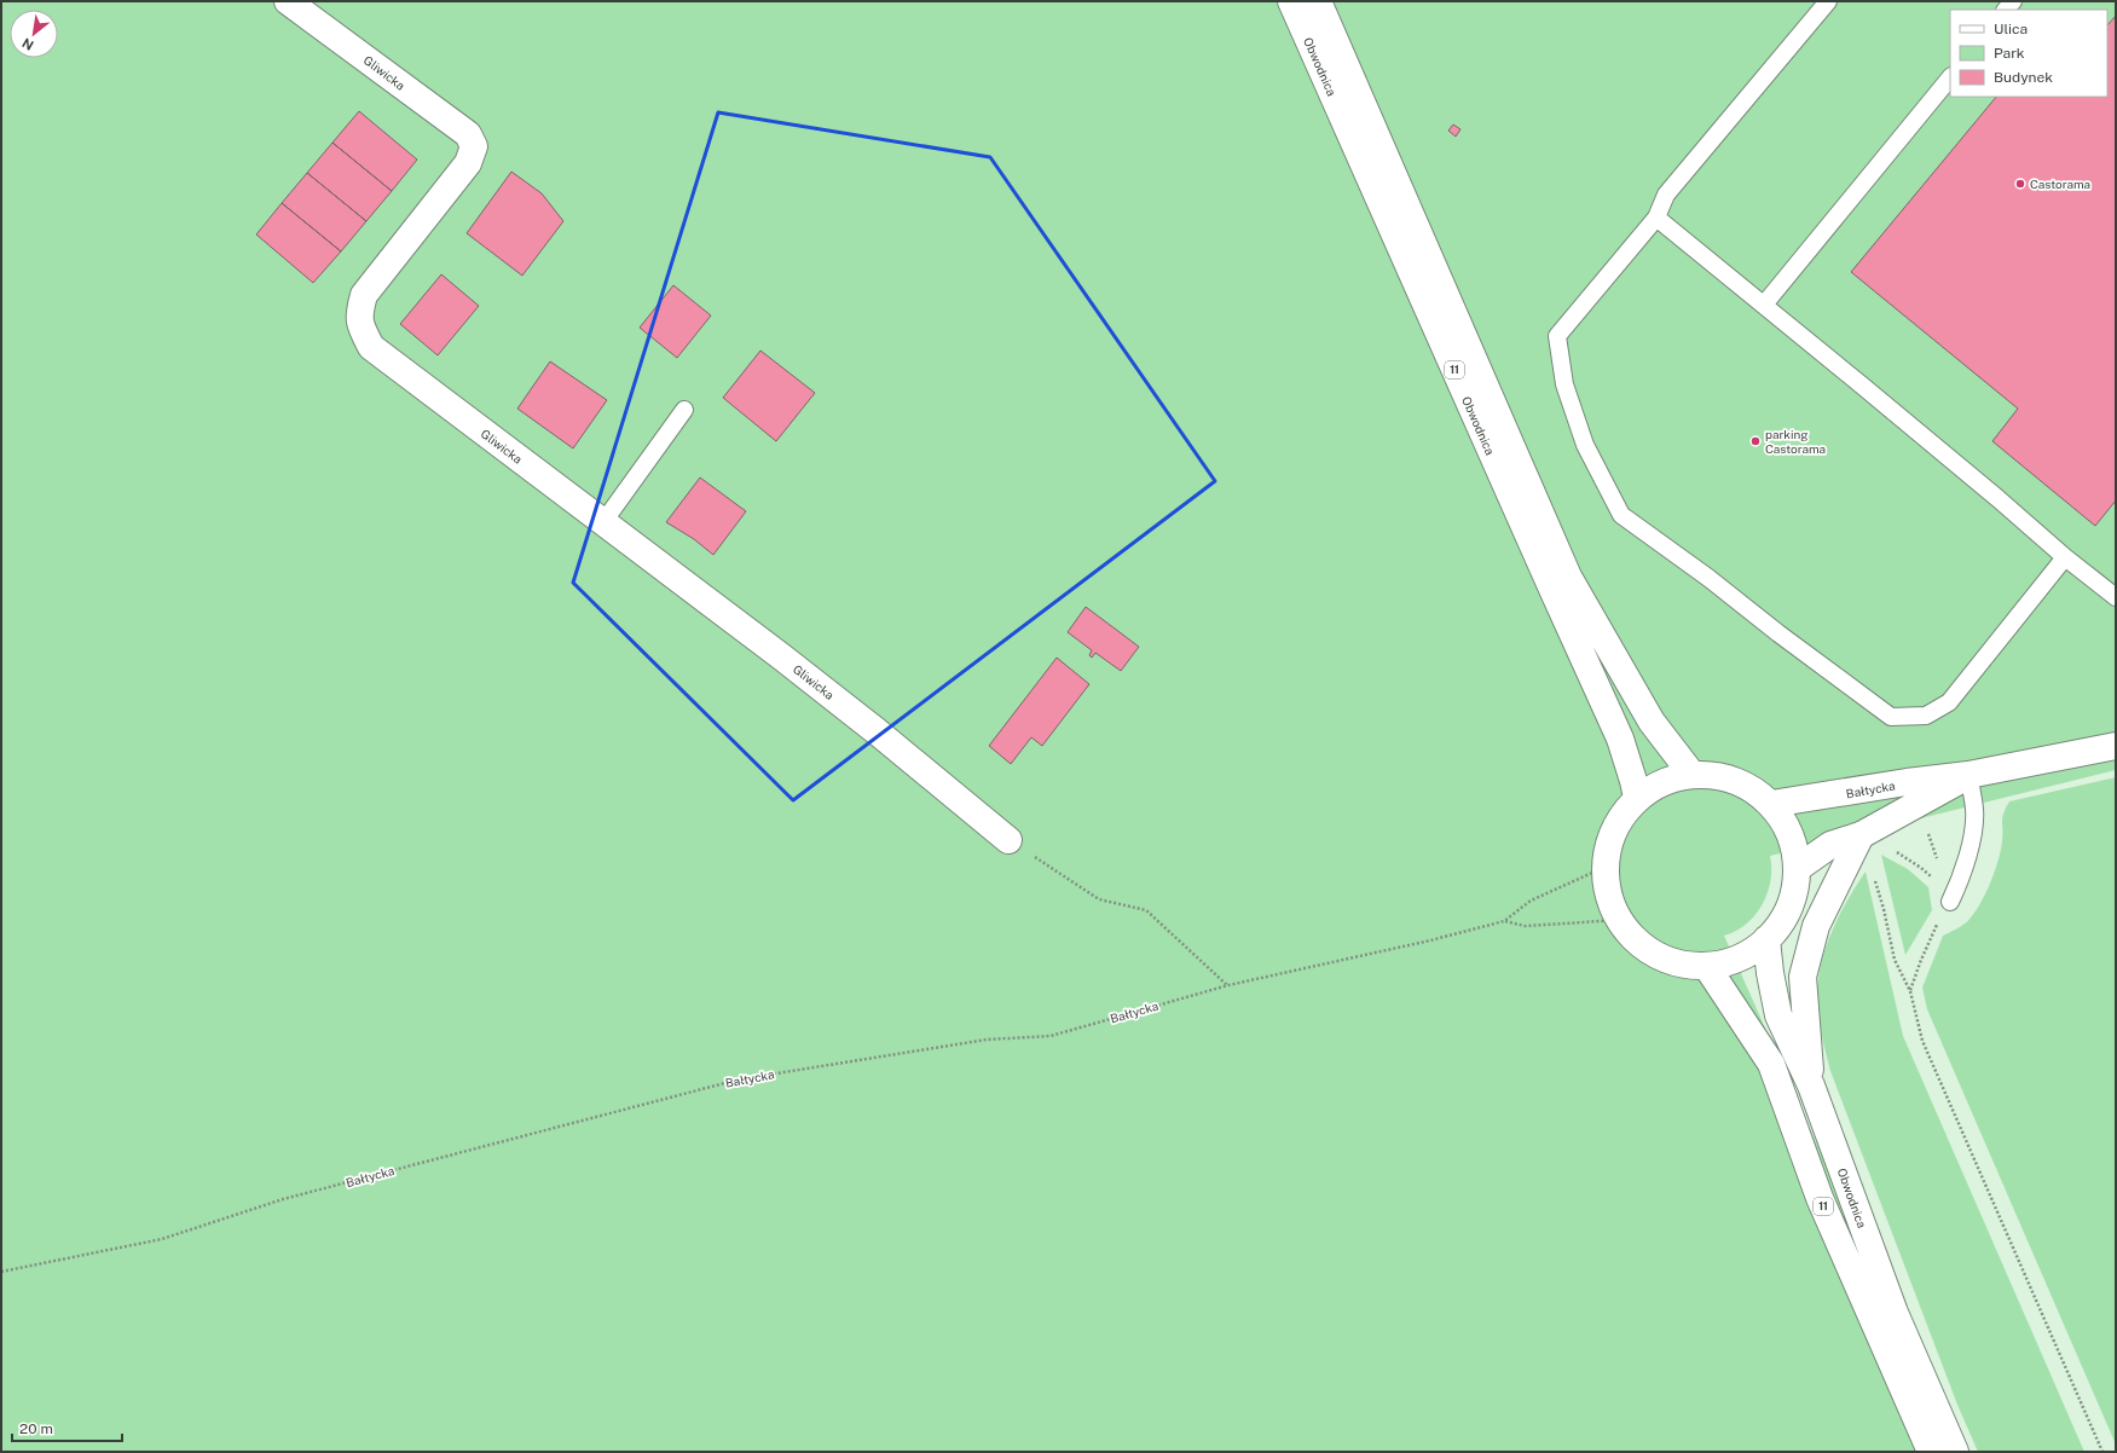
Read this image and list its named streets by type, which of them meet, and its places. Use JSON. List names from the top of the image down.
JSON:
{
  "streets": {
    "main road": [
      "Obwodnica",
      "Gliwicka",
      "11",
      "Bałtycka"
    ]
  },
  "places": ["Castorama", "parking Castorama"],
  "legend": ["Ulica", "Park", "Budynek"],
  "scale_bar": "20 m",
  "north": "bottom left"
}
